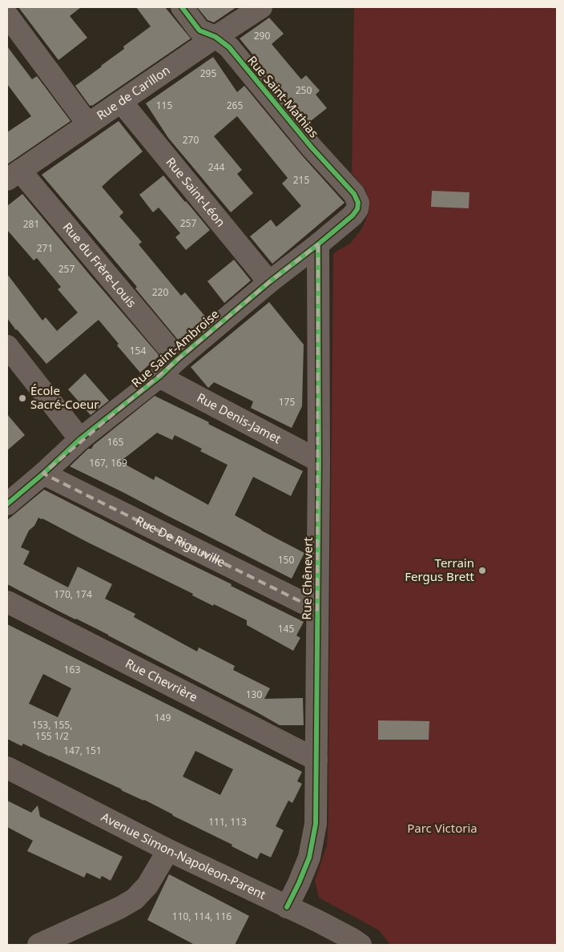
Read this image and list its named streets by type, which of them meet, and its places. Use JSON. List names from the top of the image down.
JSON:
{
  "streets": {
    "street": [
      "Rue de Carillon",
      "Rue Saint-Mathias",
      "Rue Saint-Léon",
      "Rue du Frère-Louis",
      "Rue Saint-Ambroise",
      "Rue Denis-Jamet",
      "Rue De Rigauville",
      "Rue Chênevert",
      "Rue Chevrière",
      "Avenue Simon-Napoleon-Parent"
    ]
  },
  "crossings": [
    ["Rue de Carillon", "Rue Saint-Mathias"],
    ["Rue de Carillon", "Rue Saint-Léon"],
    ["Rue de Carillon", "Rue du Frère-Louis"],
    ["Rue Saint-Mathias", "Rue Saint-Ambroise"],
    ["Rue Saint-Léon", "Rue Saint-Ambroise"],
    ["Rue du Frère-Louis", "Rue Saint-Ambroise"],
    ["Rue Saint-Ambroise", "Rue Denis-Jamet"],
    ["Rue Saint-Ambroise", "Rue De Rigauville"],
    ["Rue Saint-Ambroise", "Rue Chênevert"],
    ["Rue Denis-Jamet", "Rue Chênevert"],
    ["Rue De Rigauville", "Rue Chênevert"],
    ["Rue Chênevert", "Rue Chevrière"],
    ["Rue Chênevert", "Avenue Simon-Napoleon-Parent"]
  ],
  "parks": ["Parc Victoria"],
  "places": ["École Sacré-Coeur", "Terrain Fergus Brett"],
  "house_numbers": [
    "290",
    "295",
    "250",
    "115",
    "265",
    "270",
    "244",
    "215",
    "257",
    "281",
    "271",
    "257",
    "220",
    "154",
    "175",
    "165",
    "167, 169",
    "150",
    "170, 174",
    "145",
    "163",
    "130",
    "149",
    "153, 155, 155 1/2",
    "147, 151",
    "111, 113",
    "110, 114, 116"
  ]
}
